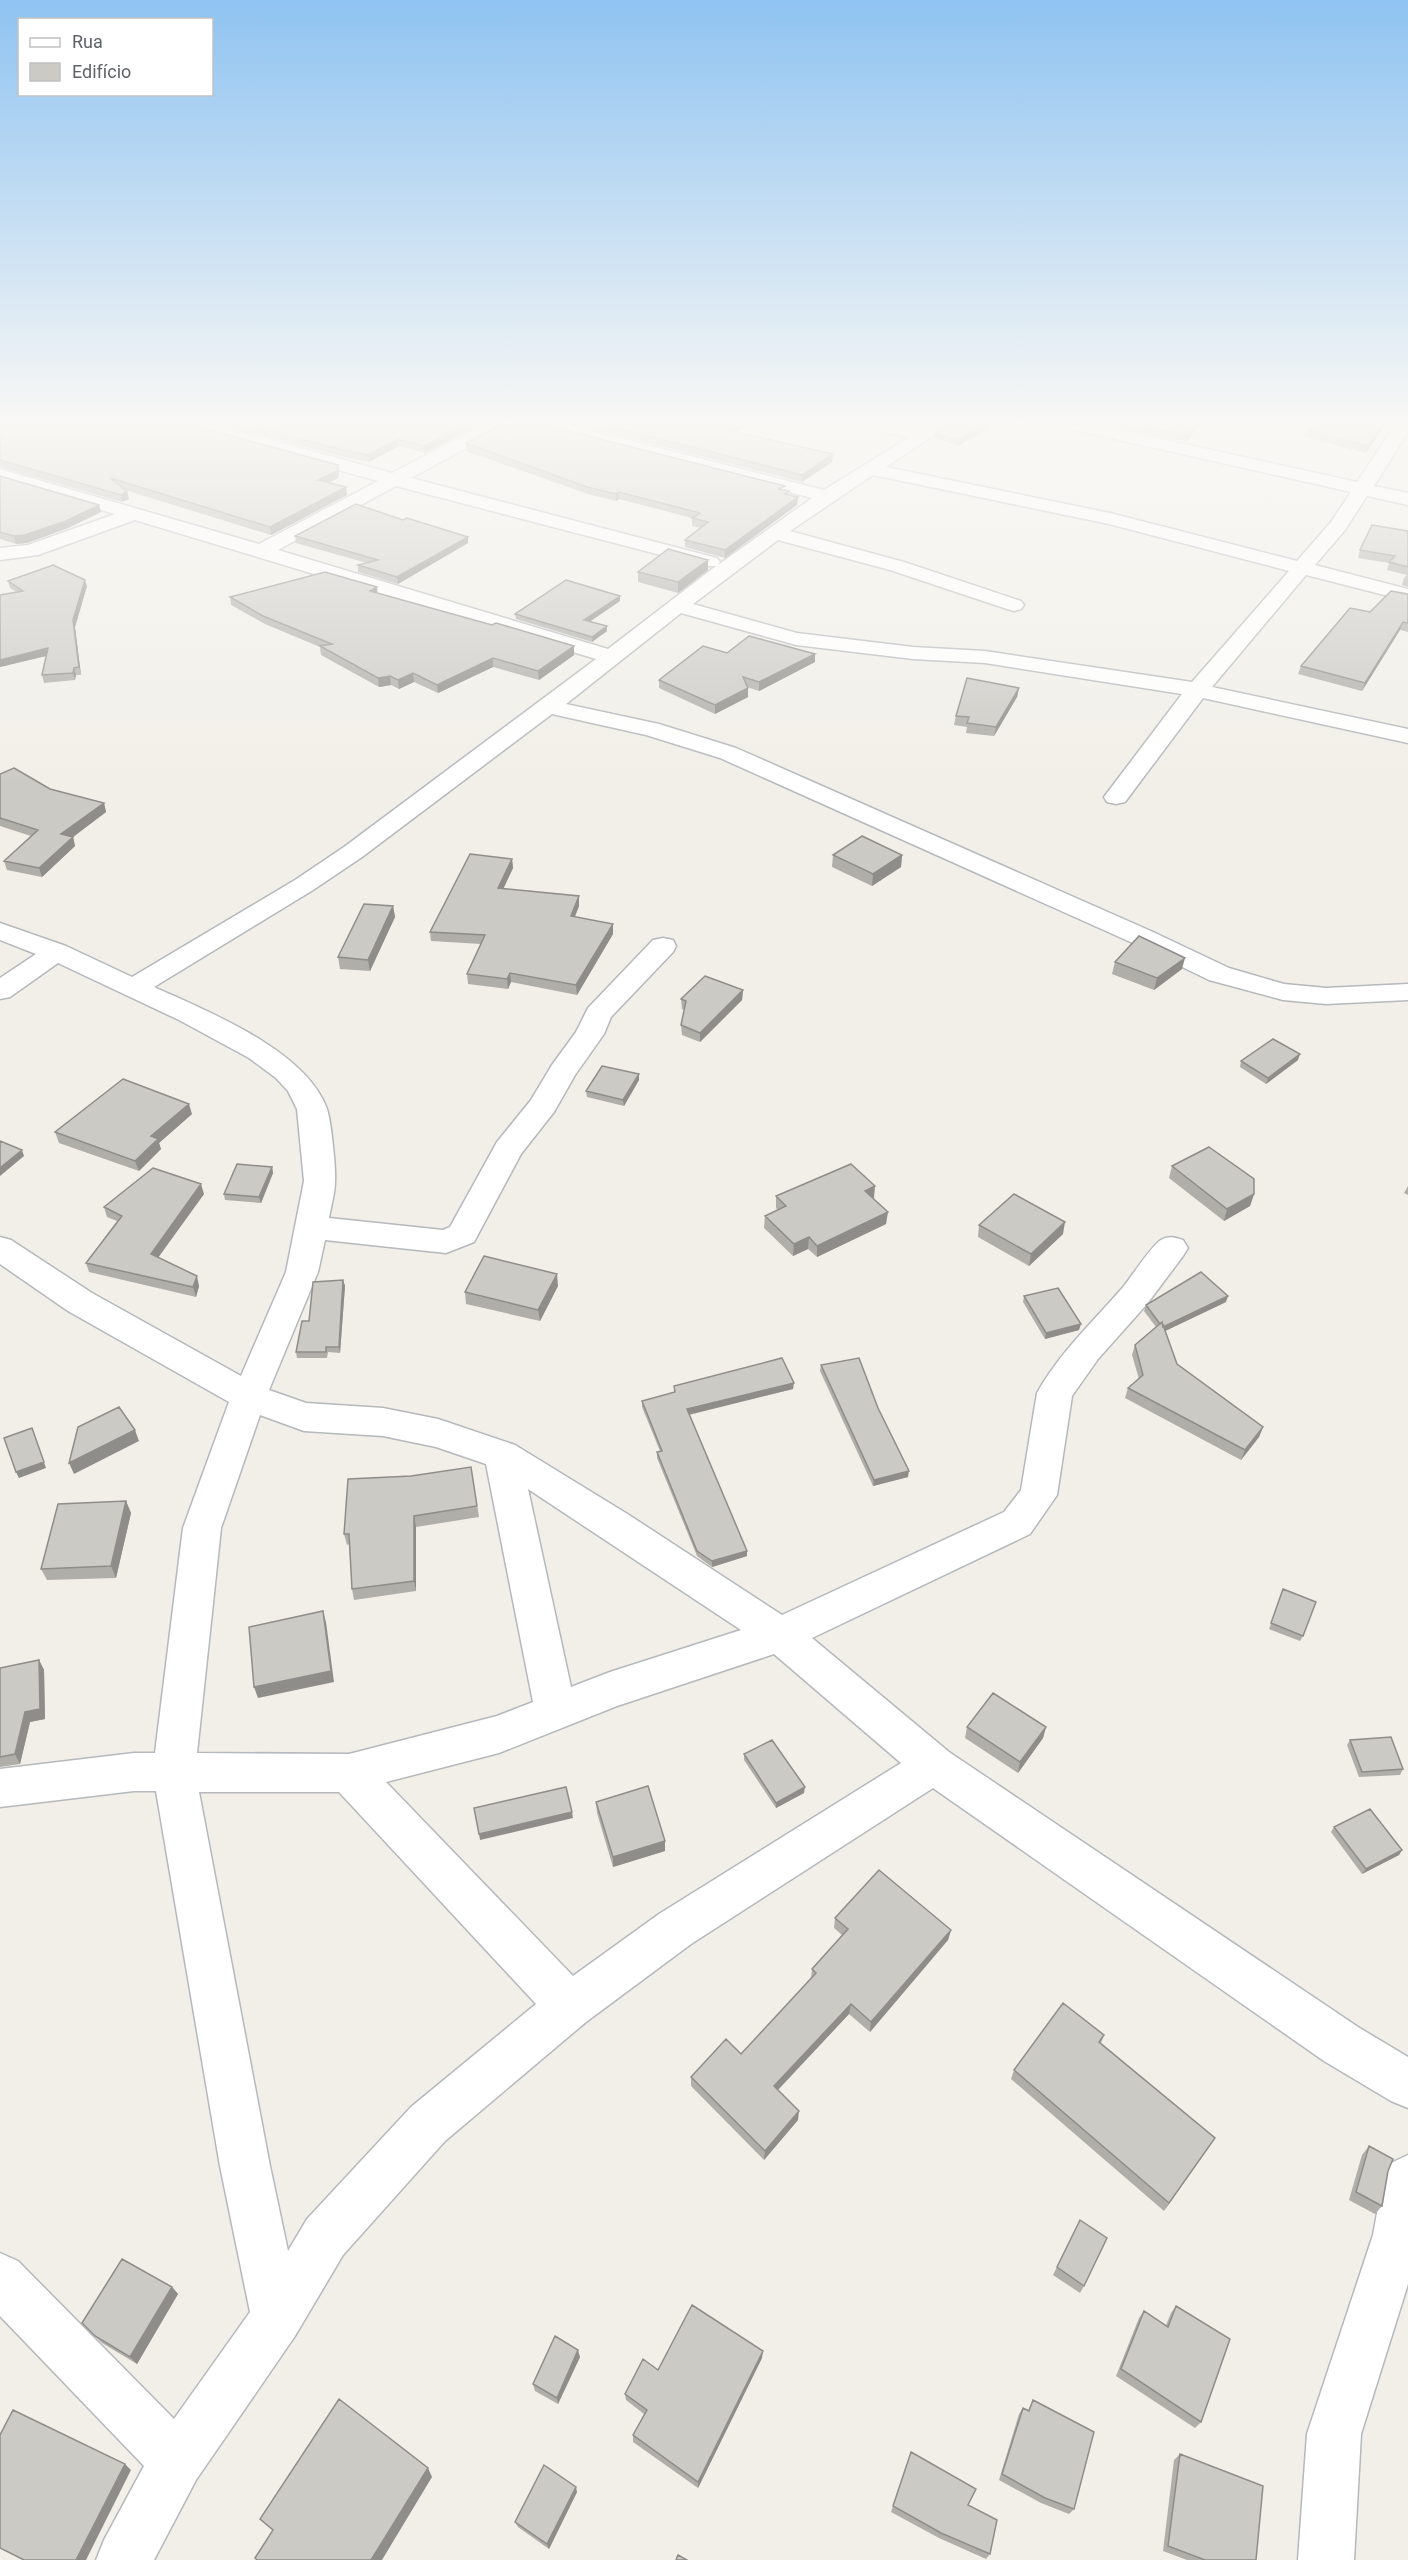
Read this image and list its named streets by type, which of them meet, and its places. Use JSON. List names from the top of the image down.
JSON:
{
  "legend": ["Rua", "Edifício"]
}
